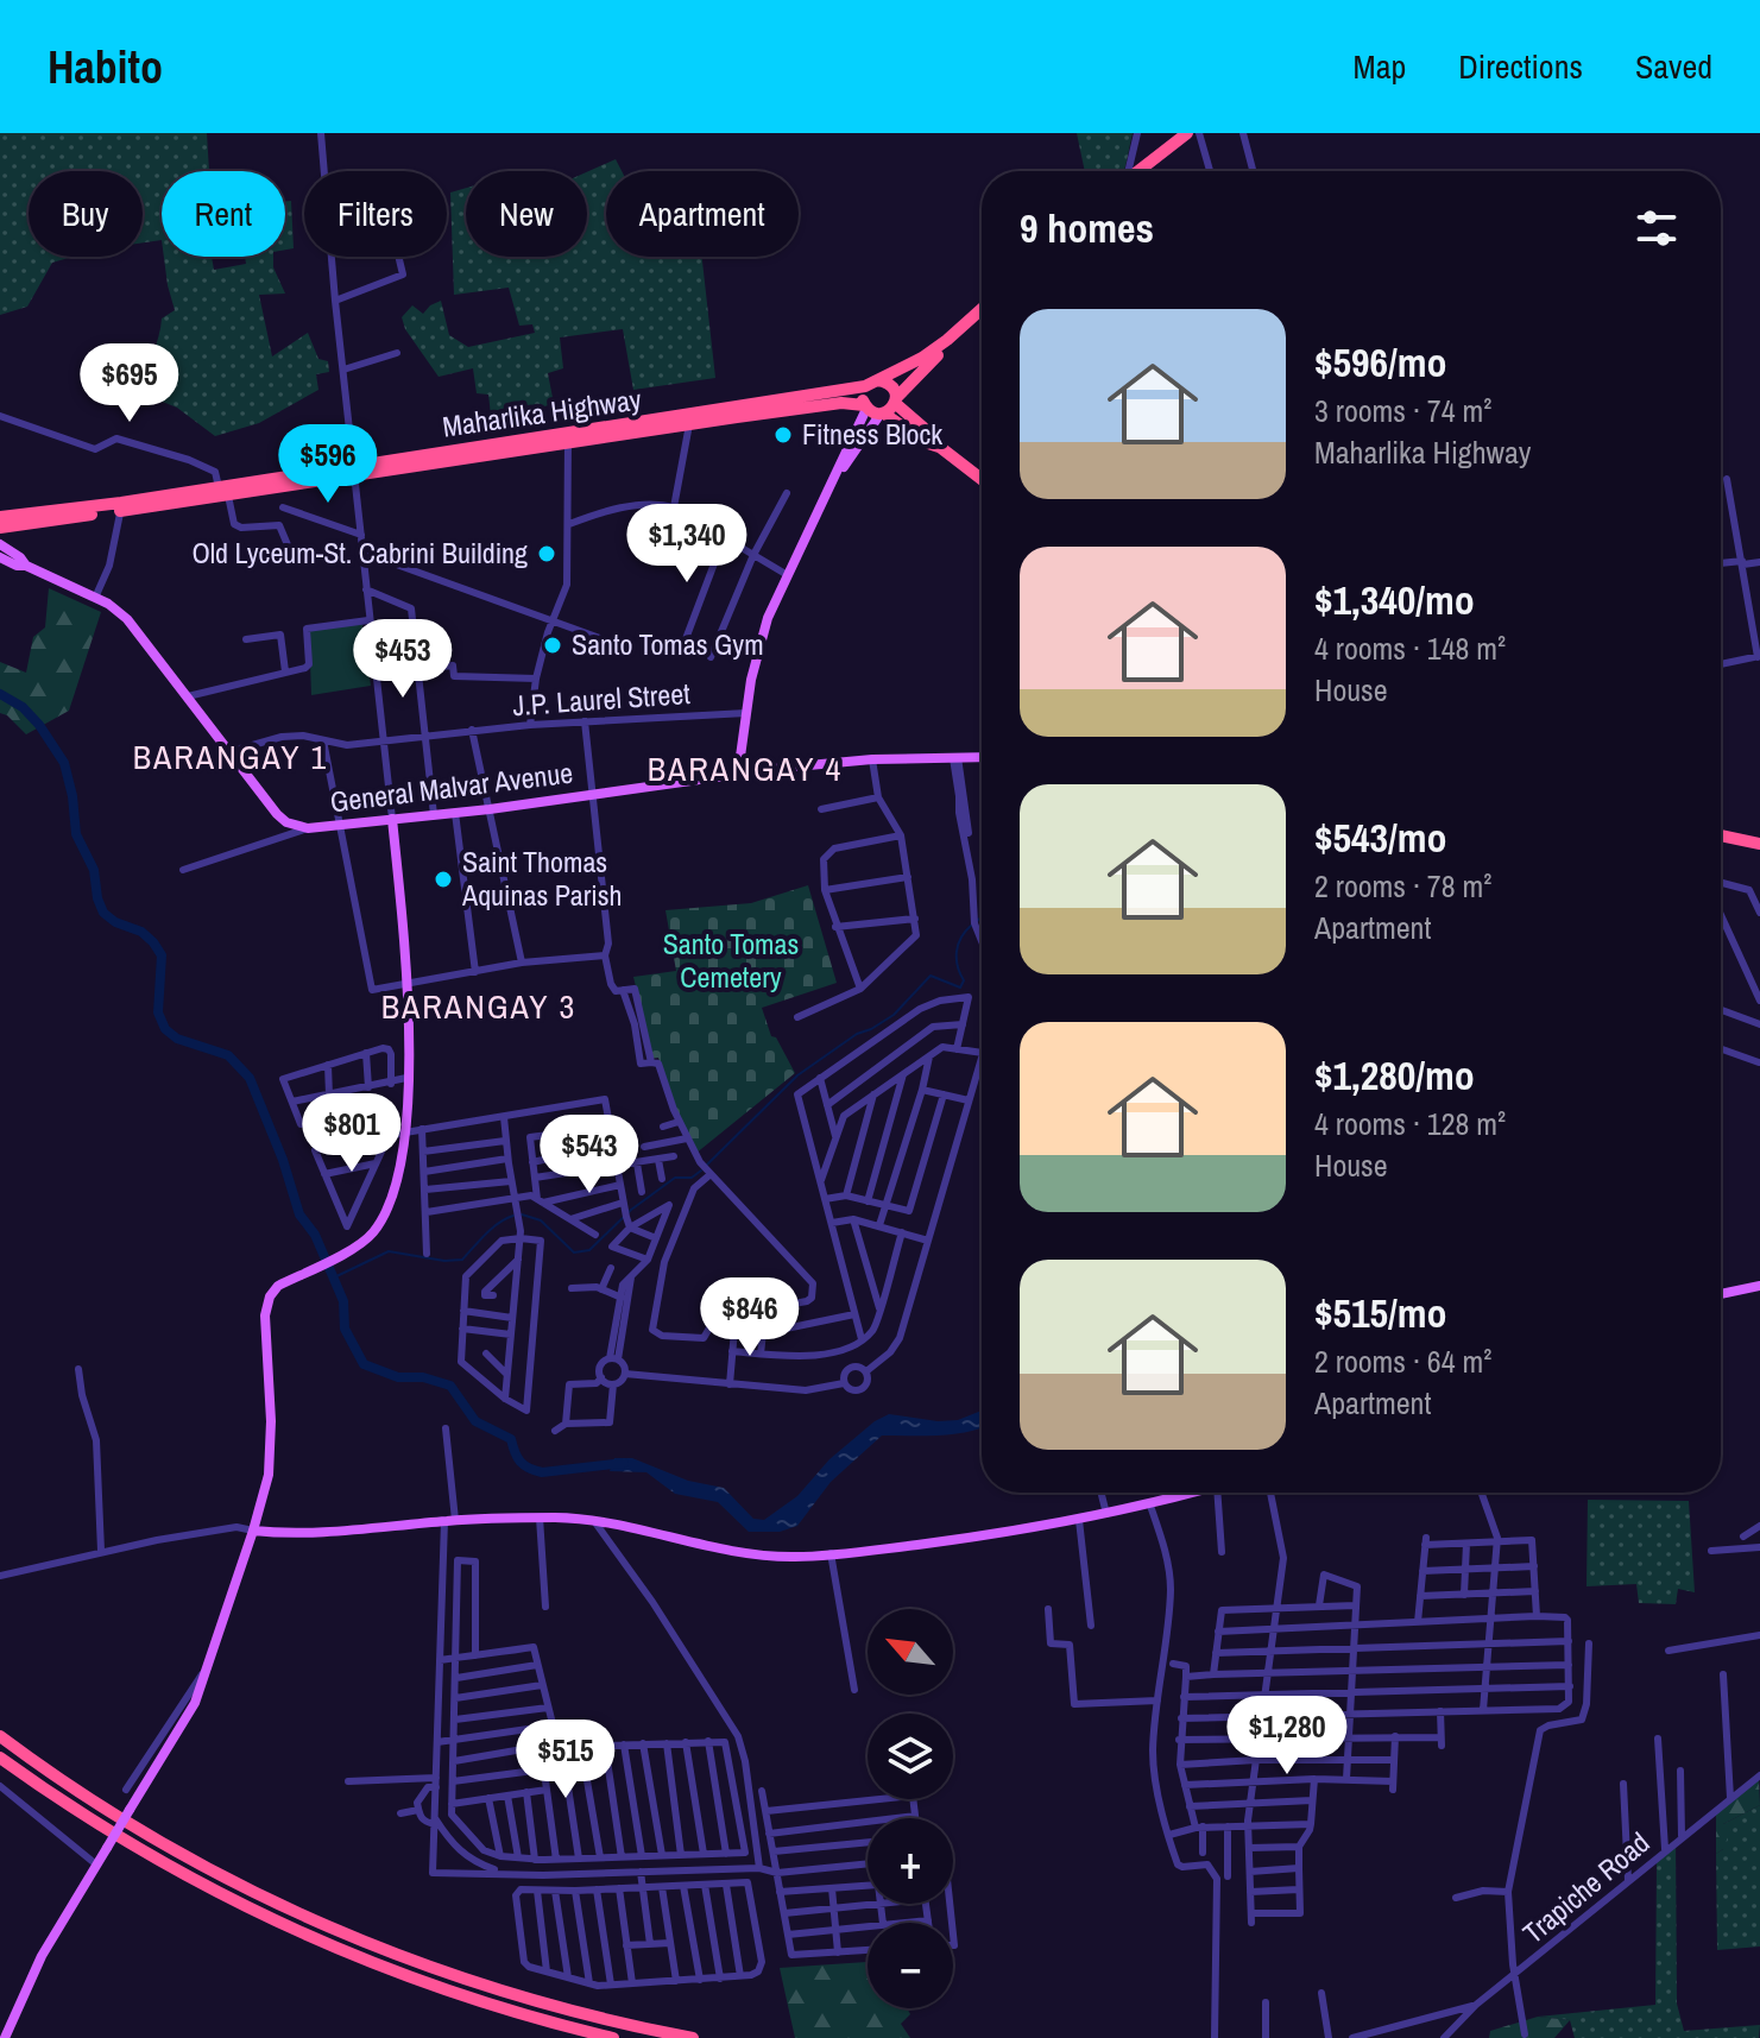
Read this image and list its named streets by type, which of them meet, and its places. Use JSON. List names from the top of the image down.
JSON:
{
  "streets": {
    "highway": ["Maharlika Highway"],
    "main road": ["General Malvar Avenue"],
    "street": ["J.P. Laurel Street", "Trapiche Road"]
  },
  "crossings": [
    ["J.P. Laurel Street", "General Malvar Avenue"]
  ],
  "districts": ["BARANGAY 1", "BARANGAY 4", "BARANGAY 3"],
  "parks": ["Santo Tomas Cemetery"],
  "places": [
    "Fitness Block",
    "Old Lyceum-St. Cabrini Building",
    "Santo Tomas Gym",
    "Saint Thomas Aquinas Parish"
  ],
  "north": "top left",
  "page": {
    "header": "Habito",
    "nav": ["Map", "Directions", "Saved"],
    "chip": [
      "Buy",
      "Rent",
      "Filters",
      "New",
      "Apartment"
    ],
    "heading": "9 homes",
    "list": [
      {
        "name": "$596/mo",
        "note": "3 rooms · 74 m² · Maharlika Highway"
      },
      {
        "name": "$1,340/mo",
        "note": "4 rooms · 148 m² · House"
      },
      {
        "name": "$543/mo",
        "note": "2 rooms · 78 m² · Apartment"
      },
      {
        "name": "$1,280/mo",
        "note": "4 rooms · 128 m² · House"
      },
      {
        "name": "$515/mo",
        "note": "2 rooms · 64 m² · Apartment"
      }
    ],
    "price": [
      "$695",
      "$596",
      "$1,340",
      "$453",
      "$801",
      "$543",
      "$846",
      "$1,280",
      "$515"
    ],
    "map_buttons": ["+", "−"]
  }
}
